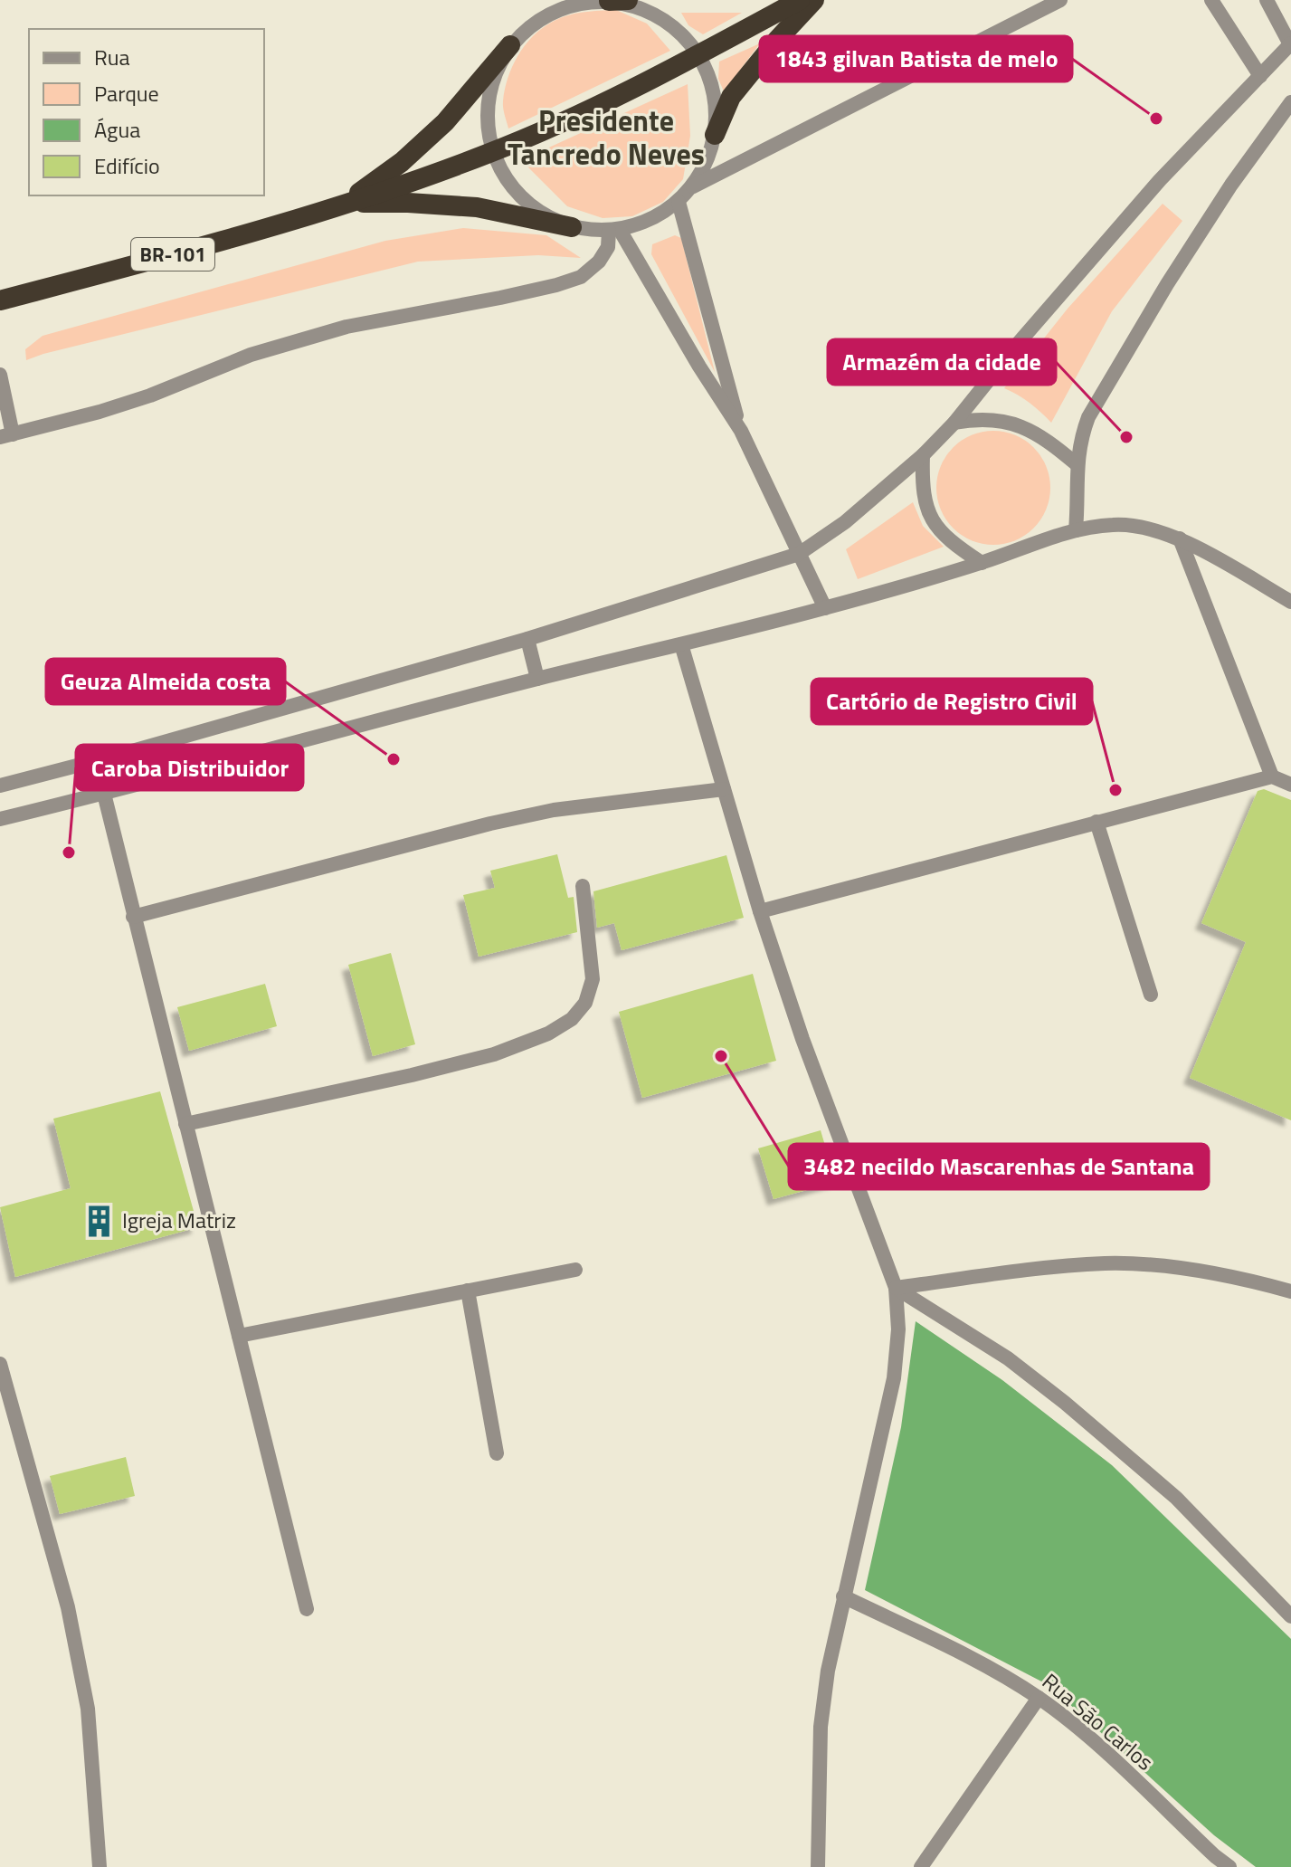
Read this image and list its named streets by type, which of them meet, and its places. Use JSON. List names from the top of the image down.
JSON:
{
  "streets": {
    "highway": ["BR-101"],
    "street": ["Rua São Carlos"]
  },
  "districts": ["Presidente Tancredo Neves"],
  "places": {
    "other": [
      "1843 gilvan Batista de melo",
      "Armazém da cidade",
      "Geuza Almeida costa",
      "Cartório de Registro Civil",
      "Caroba Distribuidor",
      "3482 necildo Mascarenhas de Santana"
    ],
    "building": ["Igreja Matriz"]
  },
  "legend": [
    "Rua",
    "Parque",
    "Água",
    "Edifício"
  ]
}
